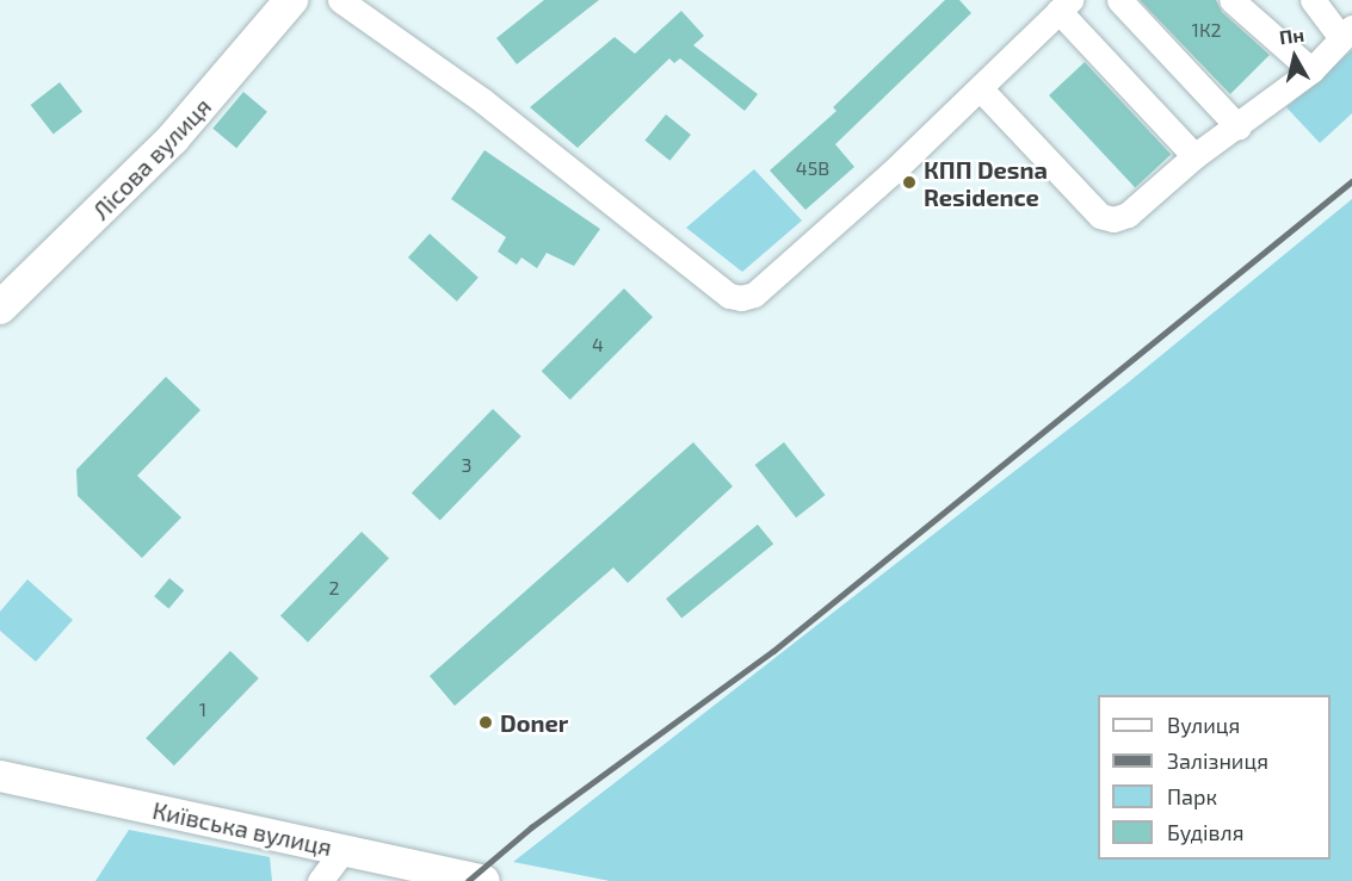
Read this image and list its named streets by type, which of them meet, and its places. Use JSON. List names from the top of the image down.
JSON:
{
  "streets": {
    "main road": ["Лісова вулиця"],
    "street": ["Київська вулиця"]
  },
  "places": ["КПП Desna Residence", "Doner"],
  "house_numbers": [
    "1К2",
    "45В",
    "4",
    "3",
    "2",
    "1"
  ],
  "legend": [
    "Вулиця",
    "Залізниця",
    "Парк",
    "Будівля"
  ],
  "north": "top"
}
